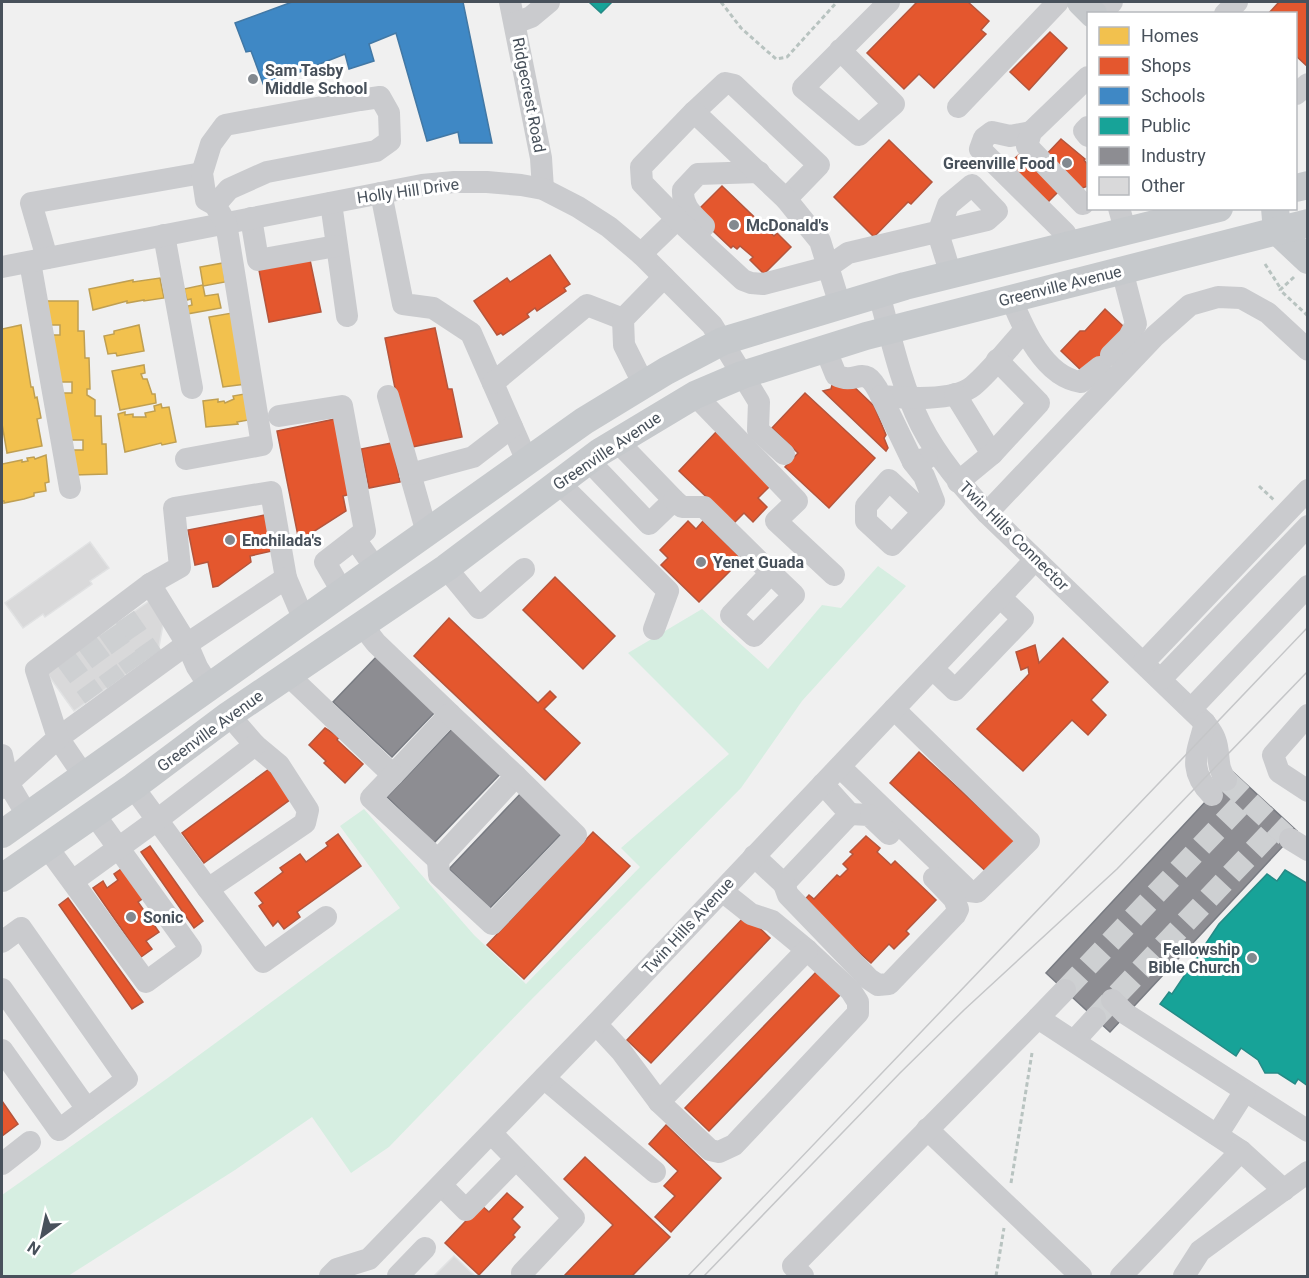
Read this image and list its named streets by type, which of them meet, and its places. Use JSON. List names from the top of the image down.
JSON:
{
  "streets": {
    "main road": ["Greenville Avenue"],
    "street": [
      "Ridgecrest Road",
      "Holly Hill Drive",
      "Twin Hills Connector",
      "Twin Hills Avenue"
    ]
  },
  "crossings": [
    ["Ridgecrest Road", "Holly Hill Drive"],
    ["Holly Hill Drive", "Greenville Avenue"],
    ["Greenville Avenue", "Twin Hills Connector"],
    ["Twin Hills Connector", "Twin Hills Avenue"]
  ],
  "places": [
    "Sam Tasby Middle School",
    "Greenville Food",
    "McDonald's",
    "Enchilada's",
    "Yenet Guada",
    "Sonic",
    "Fellowship Bible Church"
  ],
  "legend": [
    "Homes",
    "Shops",
    "Schools",
    "Public",
    "Industry",
    "Other"
  ],
  "north": "bottom left"
}
